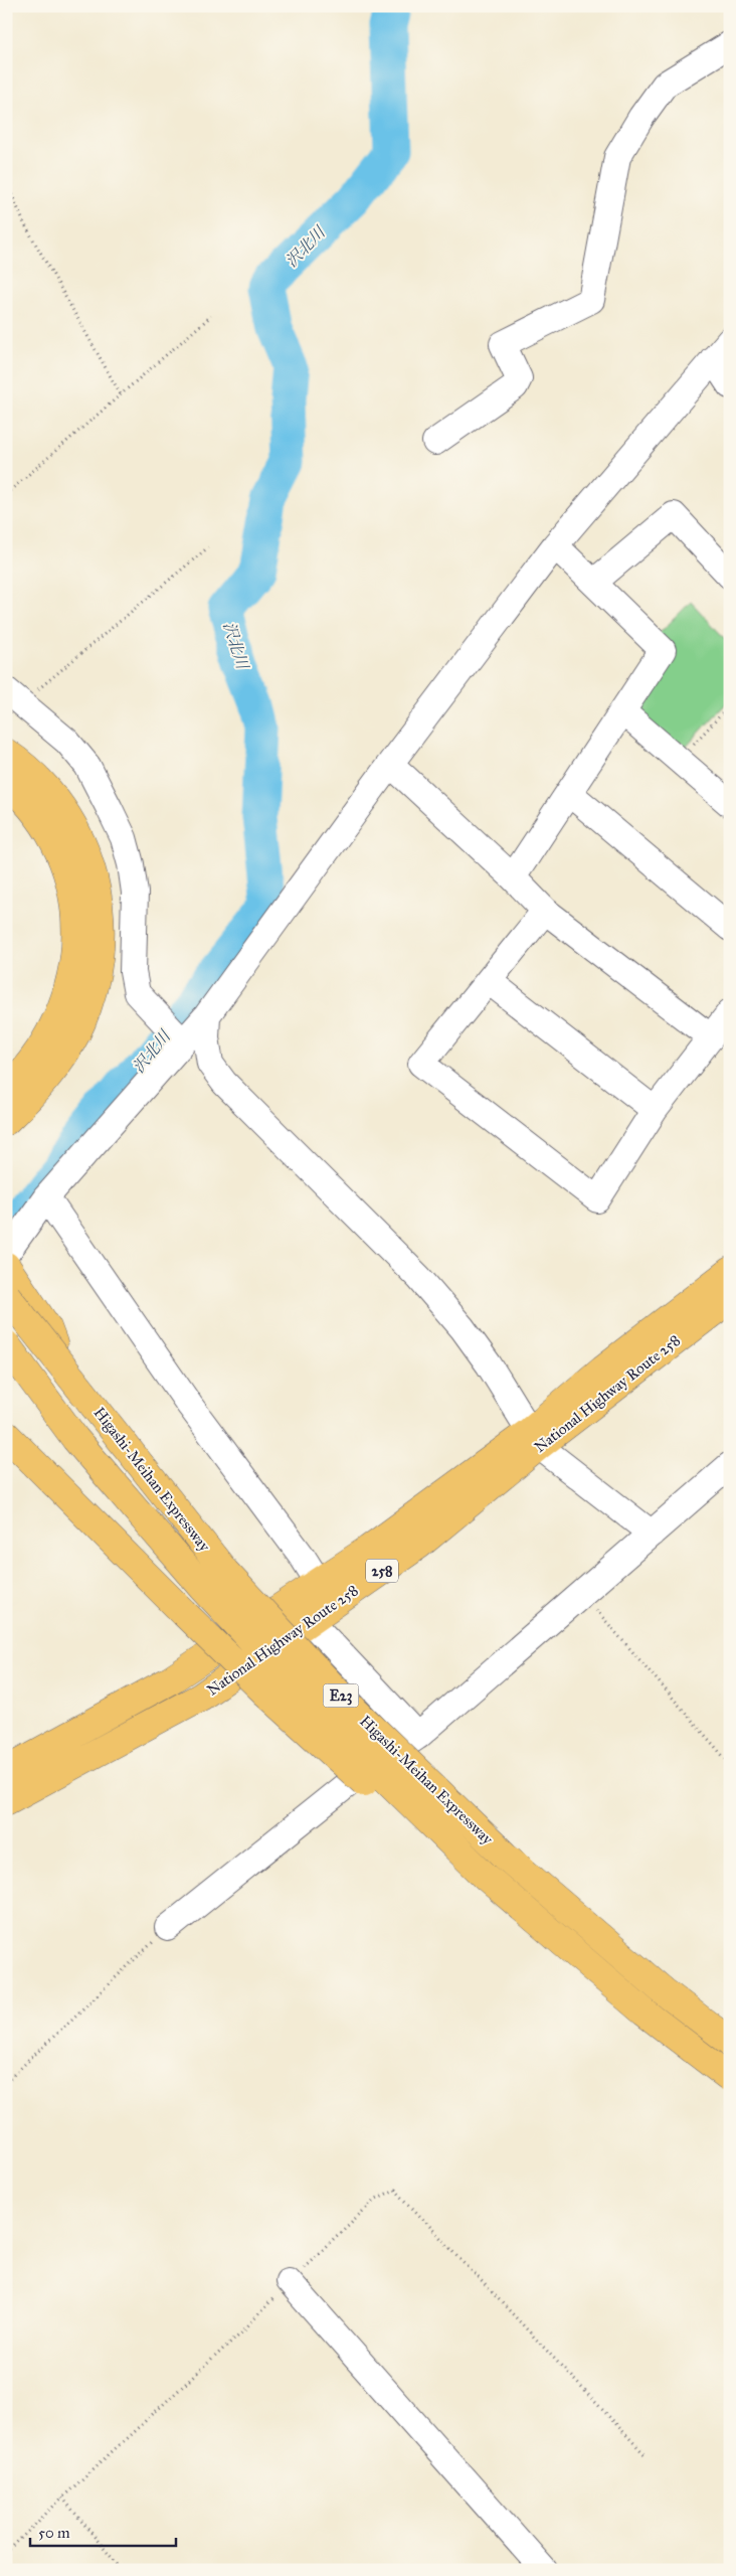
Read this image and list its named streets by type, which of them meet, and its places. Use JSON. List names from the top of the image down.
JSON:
{
  "streets": {
    "highway": [
      "National Highway Route 258",
      "Higashi-Meihan Expressway",
      "258",
      "E23"
    ]
  },
  "water": ["沢北川"],
  "scale_bar": "50 m"
}
